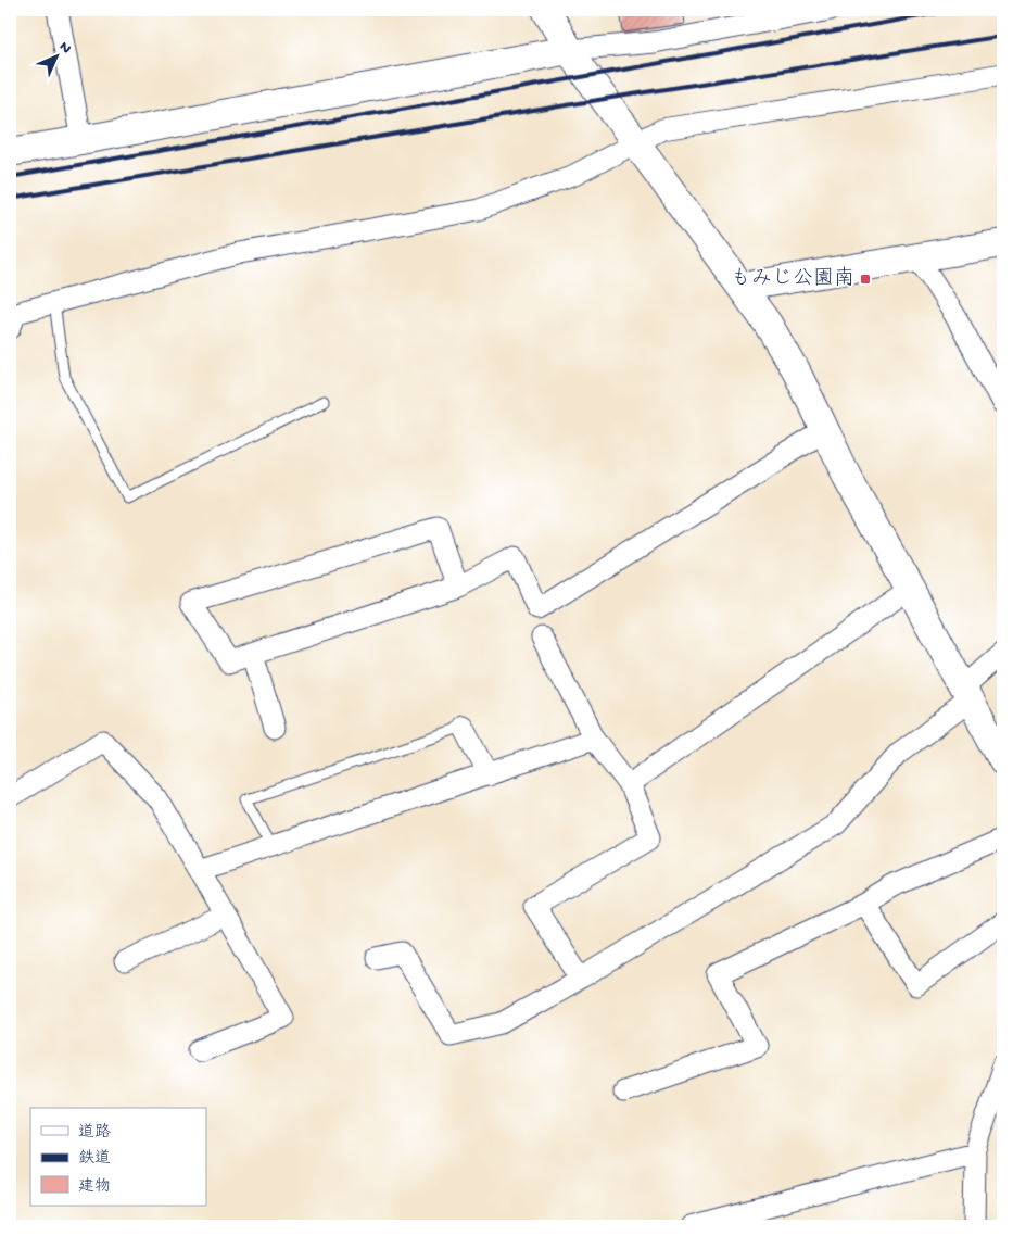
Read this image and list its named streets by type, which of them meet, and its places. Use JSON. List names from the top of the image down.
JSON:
{
  "places": {
    "transit": ["もみじ公園南"]
  },
  "legend": ["道路", "鉄道", "建物"],
  "north": "top right"
}
